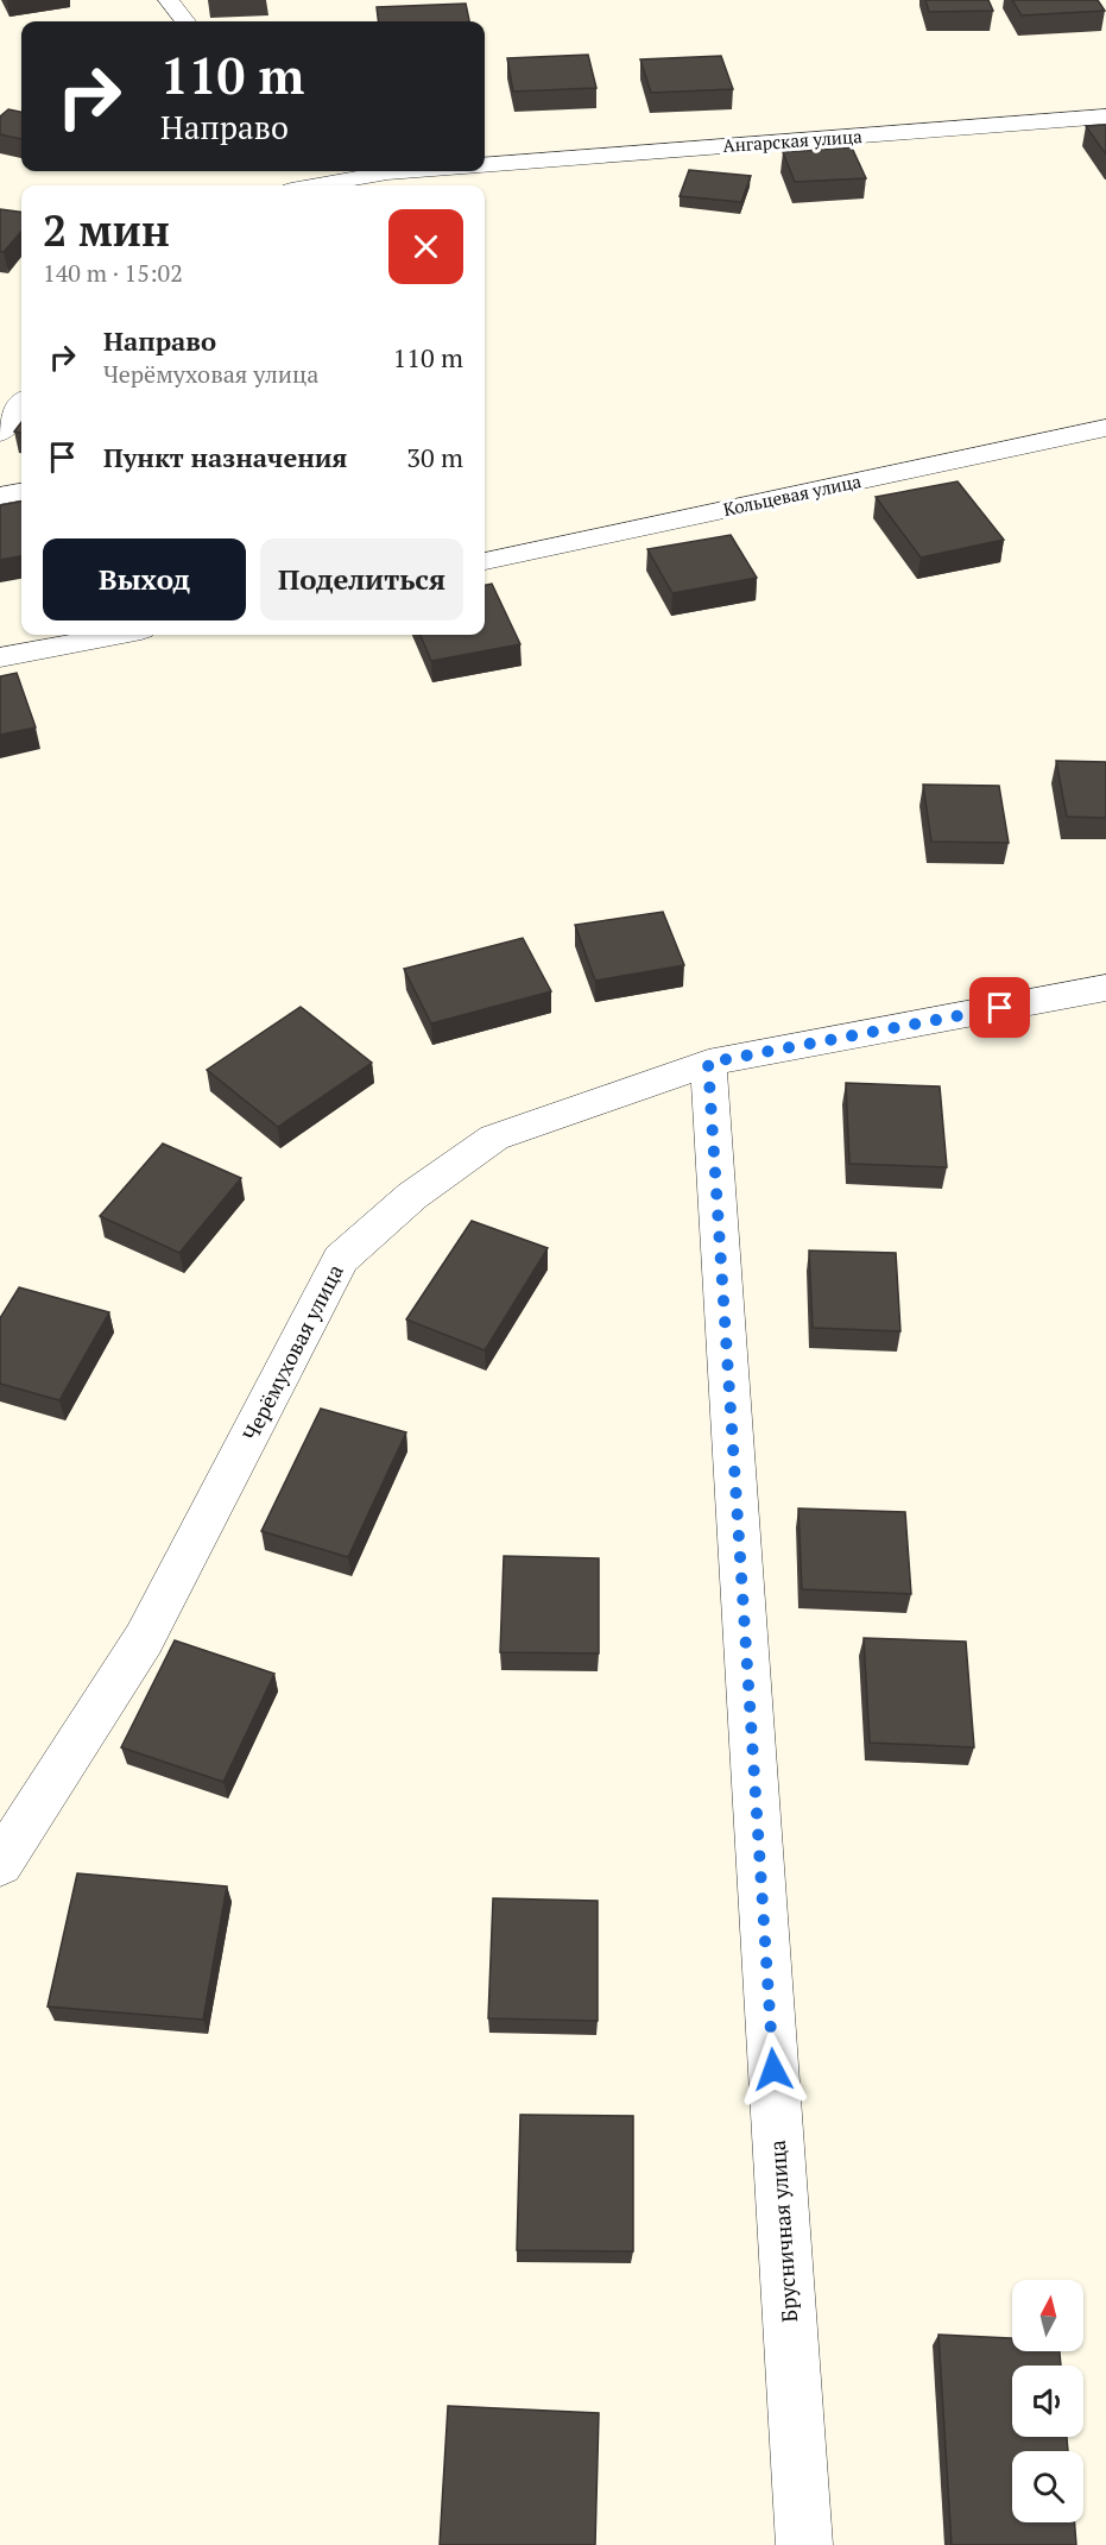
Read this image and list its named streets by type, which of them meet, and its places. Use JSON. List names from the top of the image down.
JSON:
{
  "streets": {
    "street": [
      "Ангарская улица",
      "Кольцевая улица",
      "Черёмуховая улица",
      "Брусничная улица"
    ]
  },
  "crossings": [
    ["Черёмуховая улица", "Брусничная улица"]
  ],
  "north": "top",
  "page": {
    "turn": ["110 m", "Направо"],
    "heading": ["2 мин", "140 m · 15:02"],
    "list": [
      {
        "name": "Направо",
        "note": "Черёмуховая улица",
        "value": "110 m"
      },
      {
        "name": "Пункт назначения",
        "value": "30 m"
      }
    ],
    "buttons": ["Выход", "Поделиться"]
  }
}
